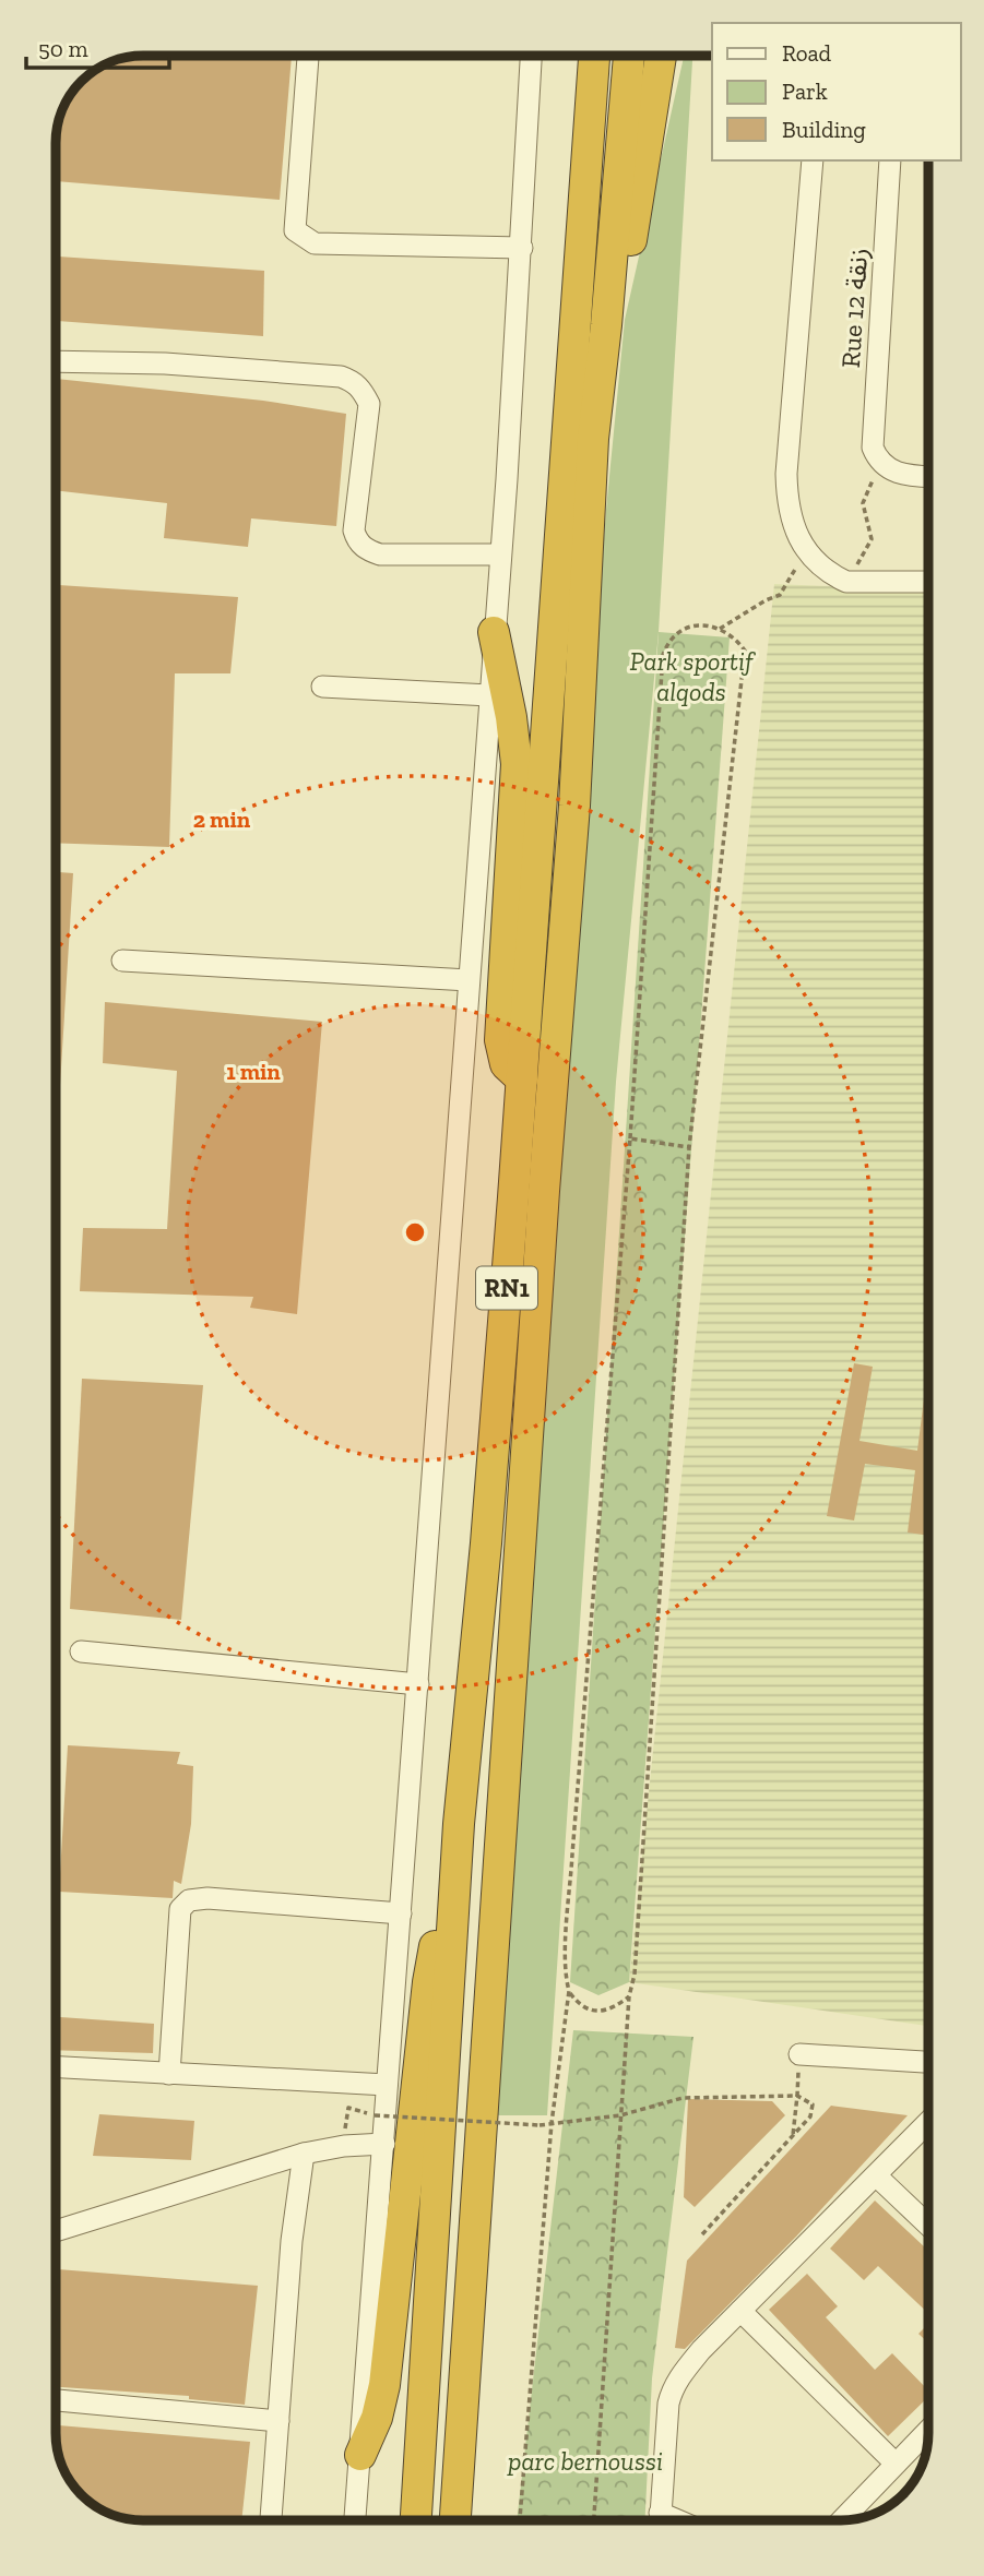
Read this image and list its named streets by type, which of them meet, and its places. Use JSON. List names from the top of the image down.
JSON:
{
  "streets": {
    "highway": ["RN1"],
    "street": ["Rue 12 زنقة"]
  },
  "parks": ["Park sportif alqods", "parc bernoussi"],
  "legend": ["Road", "Park", "Building"],
  "scale_bar": "50 m",
  "rings": ["2 min", "1 min"]
}
